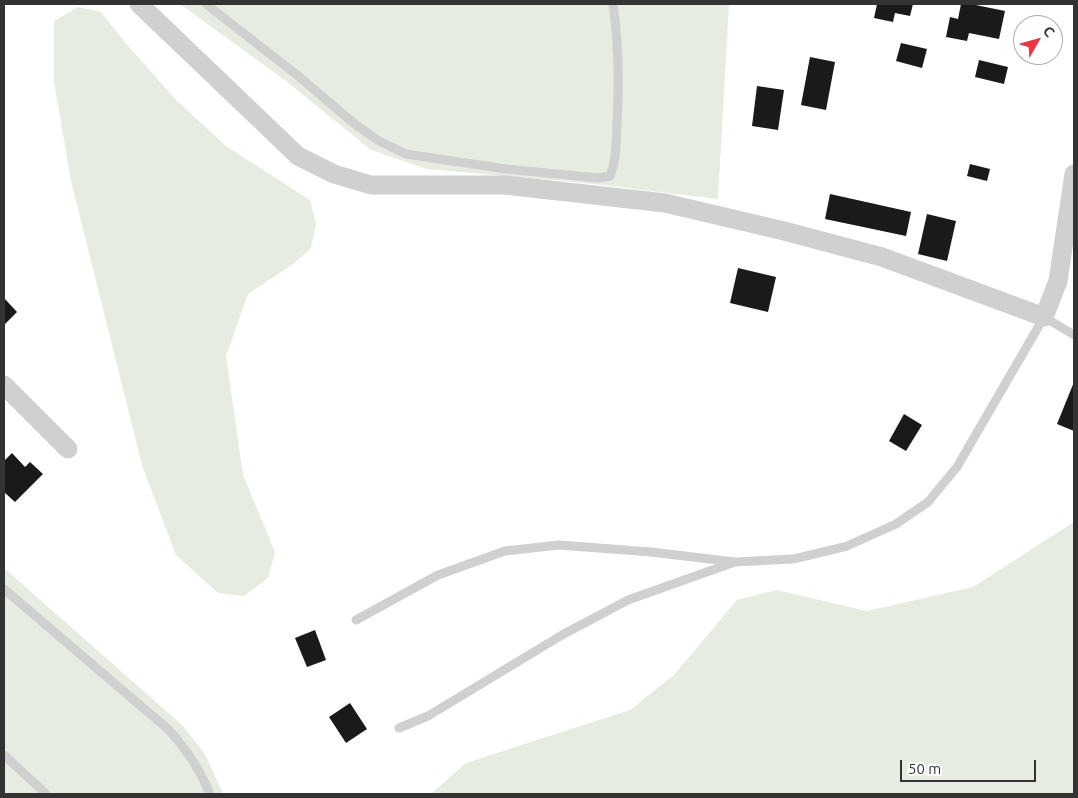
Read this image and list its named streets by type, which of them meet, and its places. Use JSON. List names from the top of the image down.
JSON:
{
  "scale_bar": "50 m",
  "north": "top right"
}
